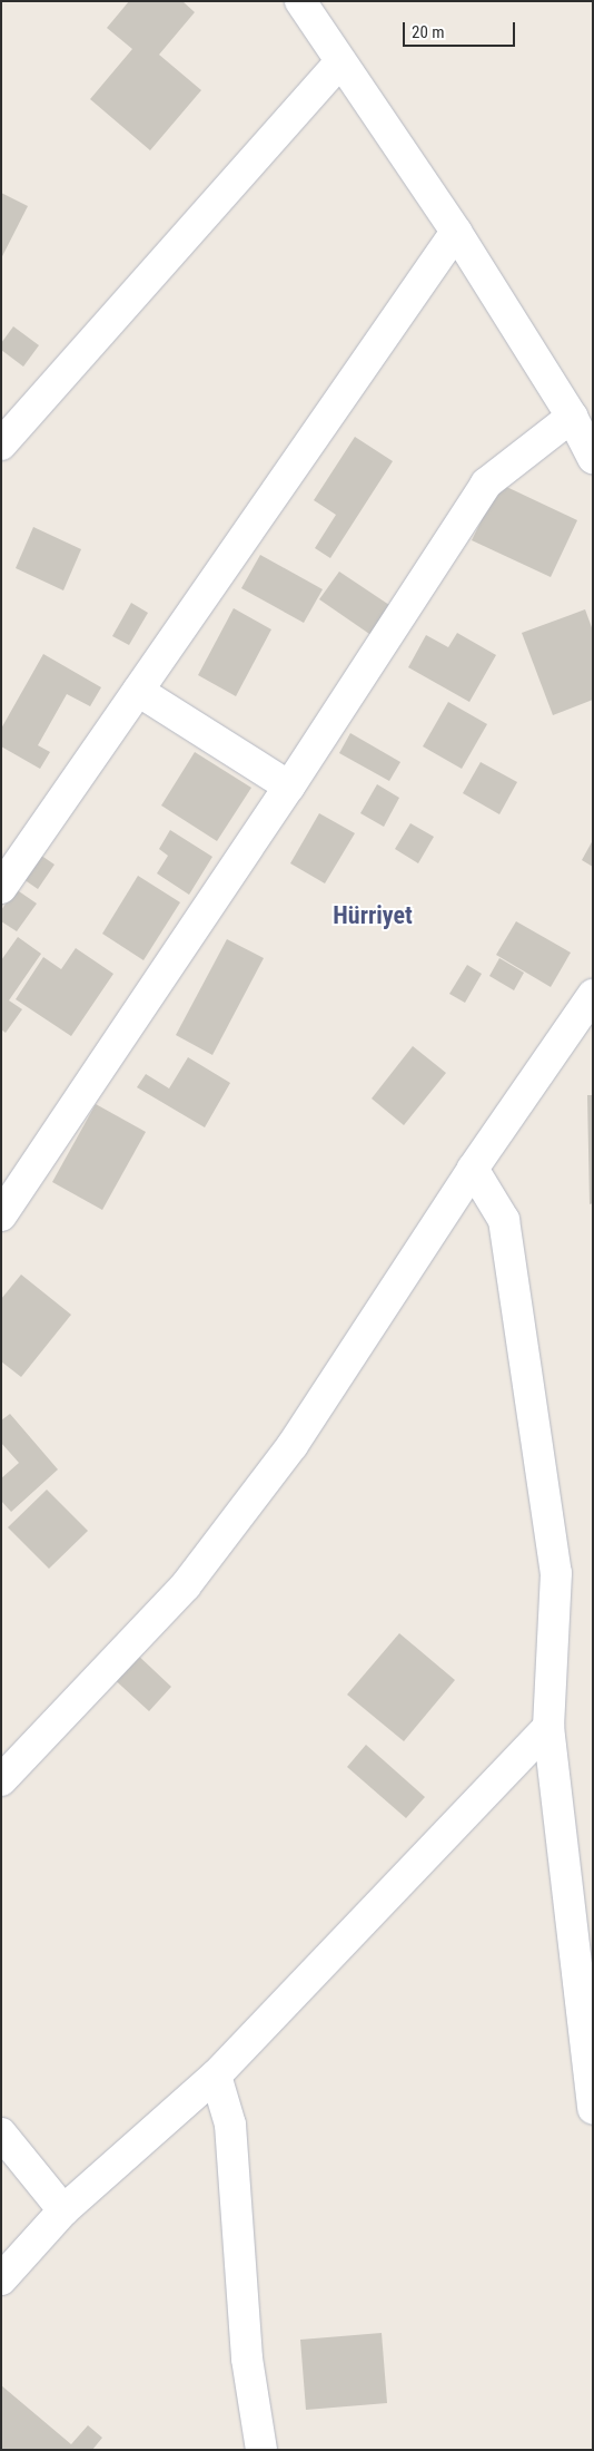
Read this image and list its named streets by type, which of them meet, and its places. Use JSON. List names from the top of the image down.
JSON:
{
  "districts": ["Hürriyet"],
  "scale_bar": "20 m"
}
